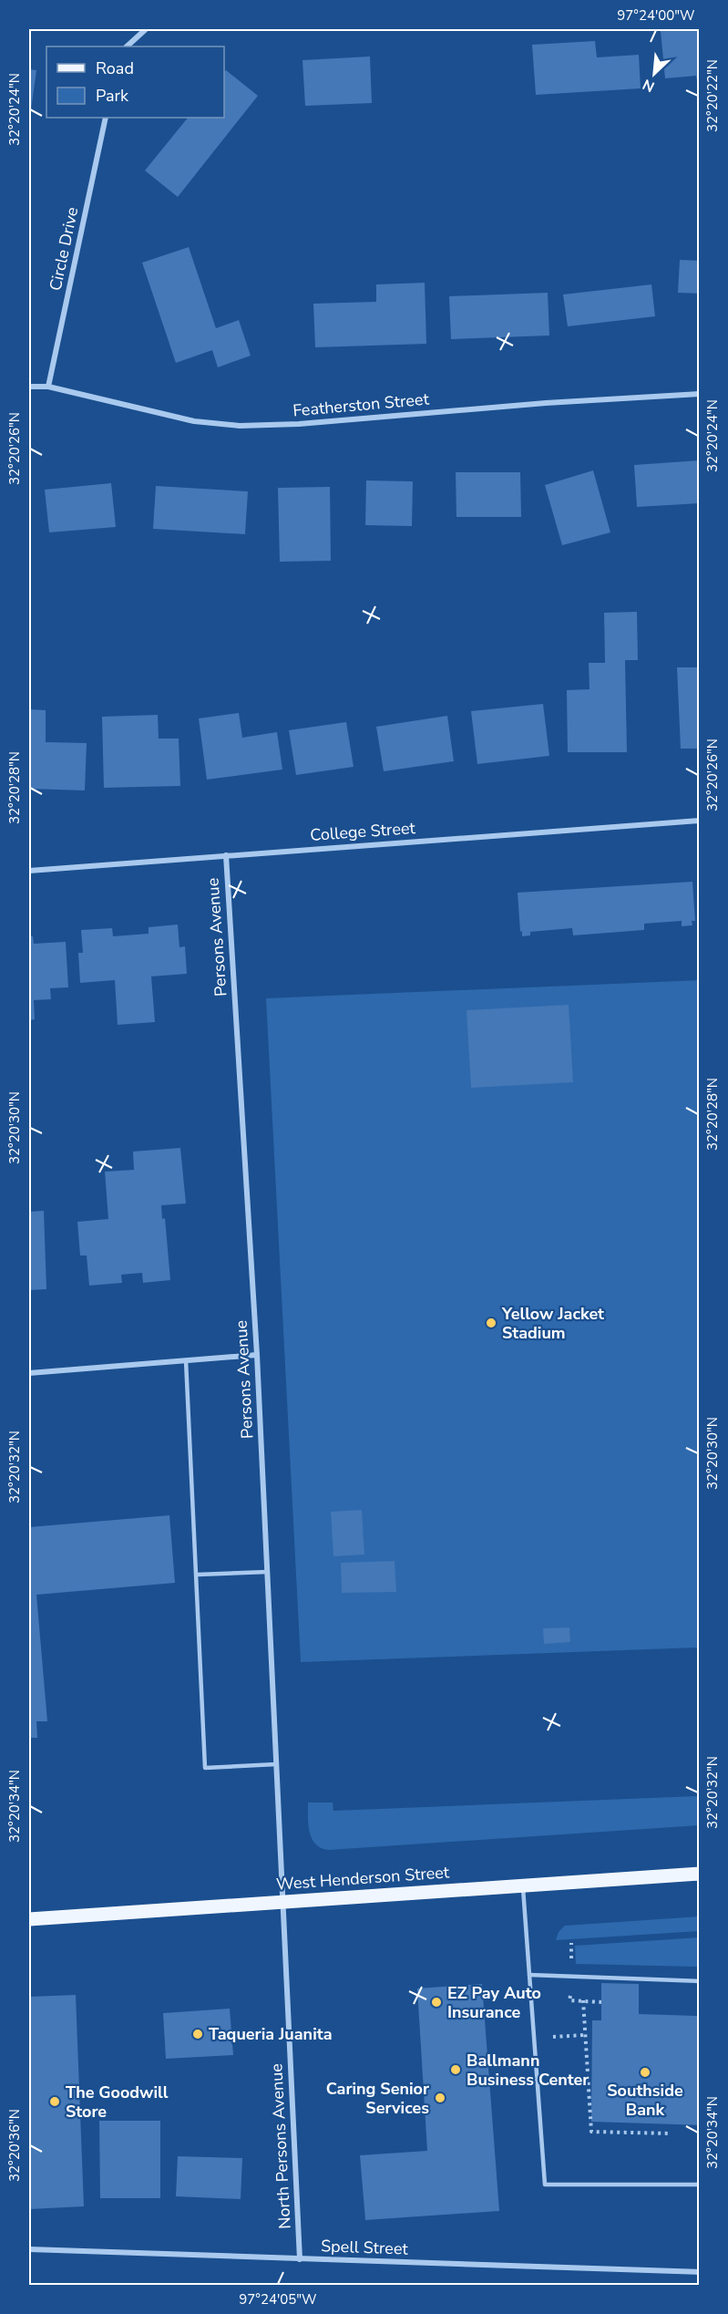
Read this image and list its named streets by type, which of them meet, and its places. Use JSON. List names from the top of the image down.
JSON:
{
  "streets": {
    "main road": ["West Henderson Street"],
    "street": [
      "Circle Drive",
      "Featherston Street",
      "College Street",
      "Persons Avenue",
      "North Persons Avenue",
      "Spell Street"
    ]
  },
  "crossings": [
    ["Circle Drive", "Featherston Street"],
    ["College Street", "Persons Avenue"],
    ["Persons Avenue", "West Henderson Street"],
    ["Persons Avenue", "North Persons Avenue"],
    ["West Henderson Street", "North Persons Avenue"],
    ["North Persons Avenue", "Spell Street"]
  ],
  "places": [
    "Yellow Jacket Stadium",
    "EZ Pay Auto Insurance",
    "Taqueria Juanita",
    "Ballmann Business Center",
    "Southside Bank",
    "Caring Senior Services",
    "The Goodwill Store"
  ],
  "legend": ["Road", "Park"],
  "north": "bottom left",
  "coordinates": [
    "97°24'00\"W",
    "32°20'22\"N",
    "32°20'24\"N",
    "32°20'26\"N",
    "32°20'28\"N",
    "32°20'30\"N",
    "32°20'32\"N",
    "32°20'34\"N",
    "32°20'36\"N",
    "97°24'05\"W"
  ]
}
